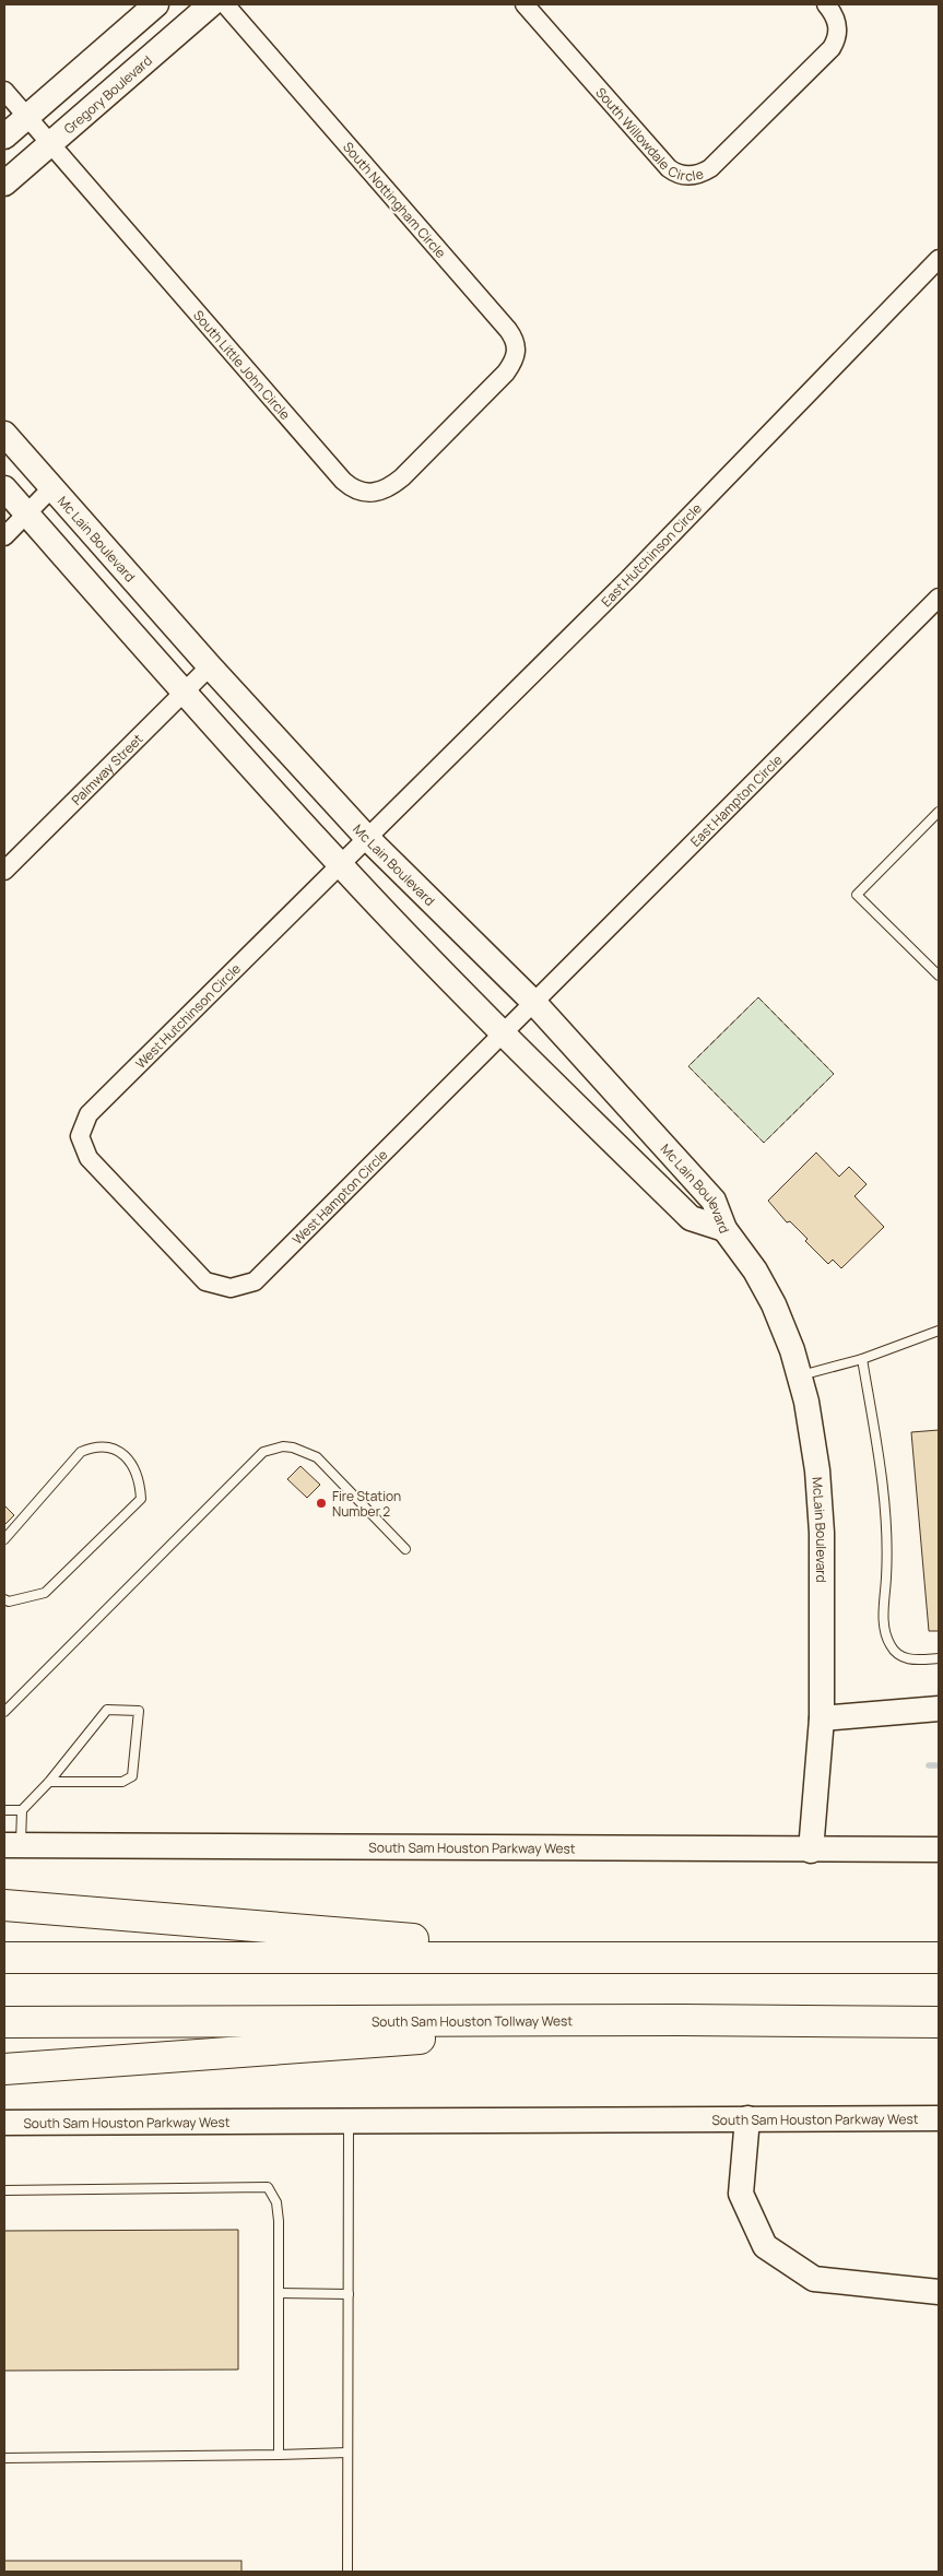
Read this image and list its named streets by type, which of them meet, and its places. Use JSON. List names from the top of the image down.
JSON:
{
  "streets": {
    "highway": ["South Sam Houston Tollway West"],
    "street": [
      "Gregory Boulevard",
      "South Willowdale Circle",
      "South Nottingham Circle",
      "South Little John Circle",
      "Mc Lain Boulevard",
      "East Hutchinson Circle",
      "Palmway Street",
      "East Hampton Circle",
      "West Hutchinson Circle",
      "West Hampton Circle",
      "McLain Boulevard",
      "South Sam Houston Parkway West"
    ]
  },
  "crossings": [
    ["Gregory Boulevard", "South Little John Circle"],
    ["South Nottingham Circle", "South Little John Circle"],
    ["Mc Lain Boulevard", "East Hutchinson Circle"],
    ["Mc Lain Boulevard", "Palmway Street"],
    ["Mc Lain Boulevard", "East Hampton Circle"],
    ["Mc Lain Boulevard", "West Hutchinson Circle"],
    ["Mc Lain Boulevard", "West Hampton Circle"],
    ["Mc Lain Boulevard", "McLain Boulevard"],
    ["East Hutchinson Circle", "West Hutchinson Circle"],
    ["East Hampton Circle", "West Hampton Circle"],
    ["West Hutchinson Circle", "West Hampton Circle"],
    ["McLain Boulevard", "South Sam Houston Parkway West"]
  ],
  "places": ["Fire Station Number 2"]
}
